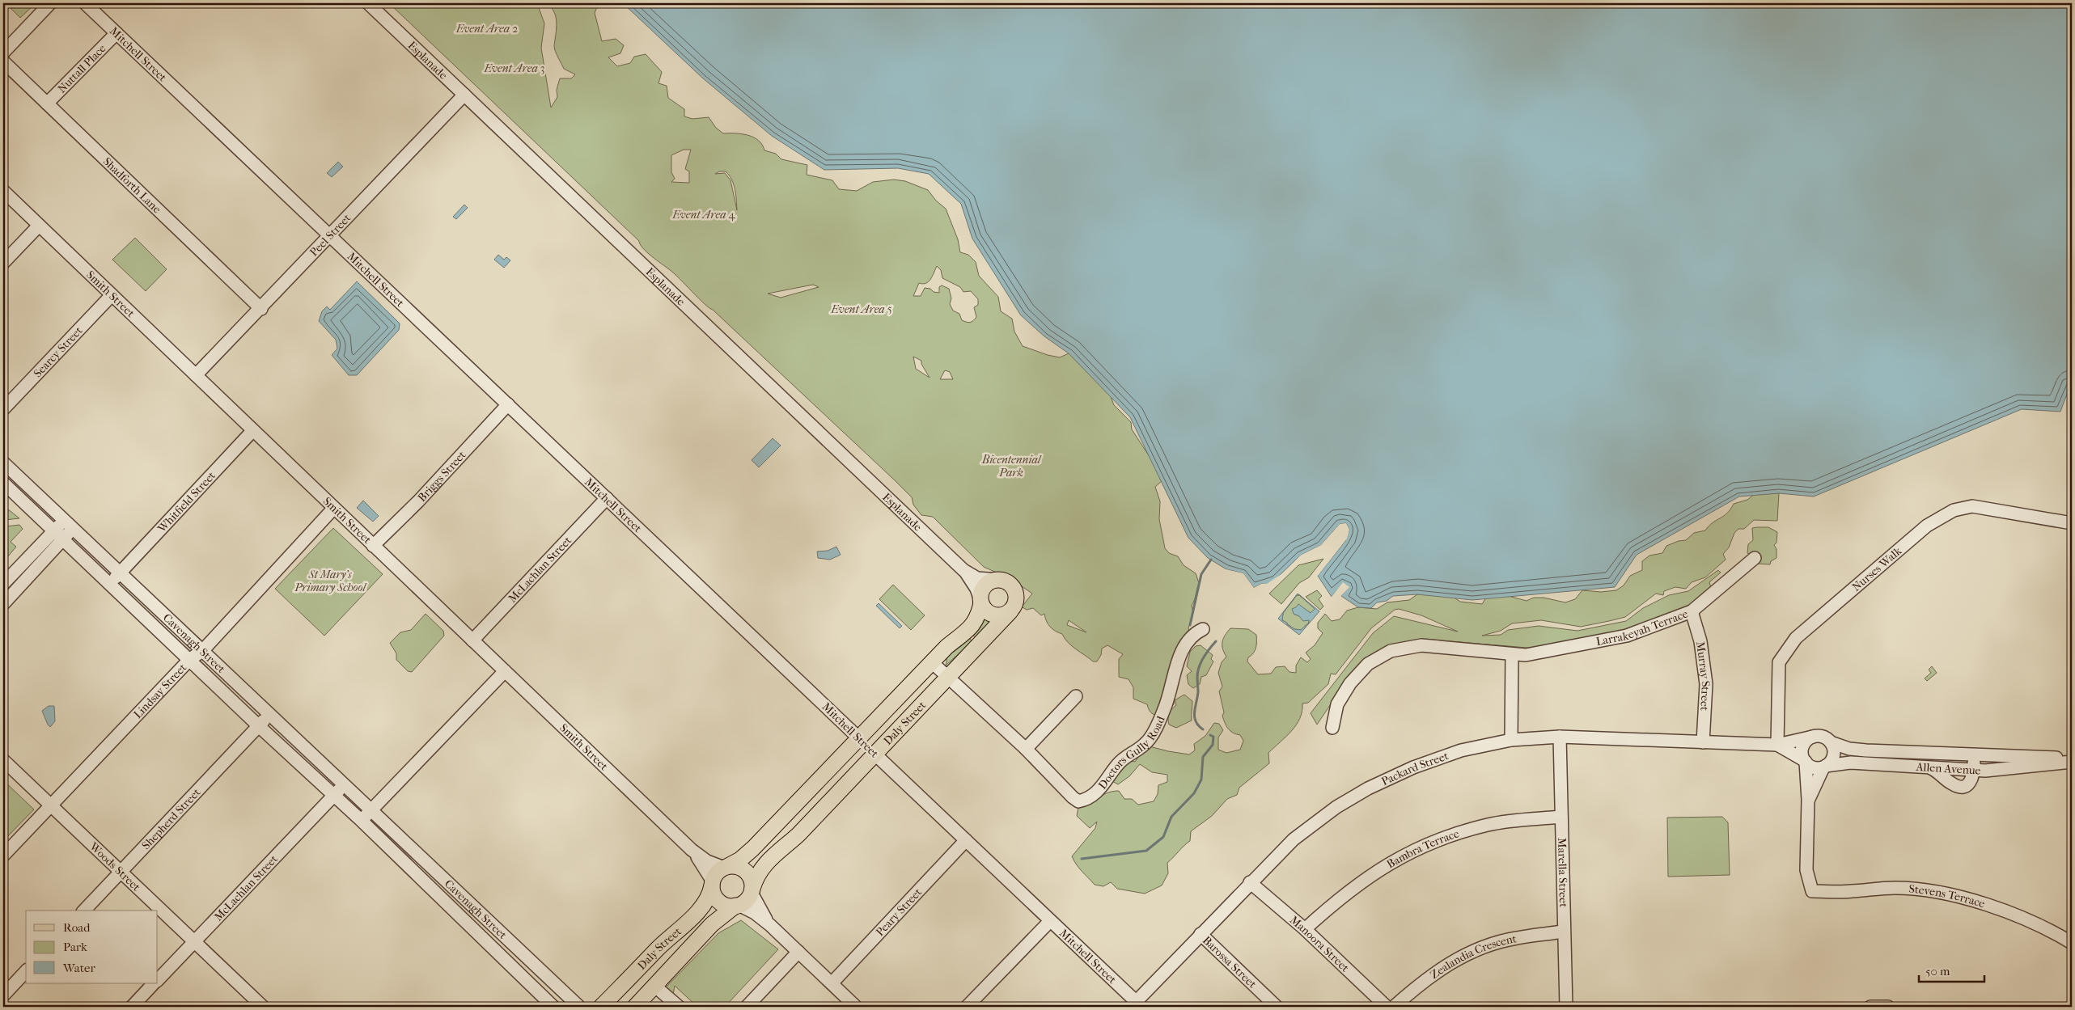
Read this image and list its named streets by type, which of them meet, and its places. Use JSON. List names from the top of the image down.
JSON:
{
  "streets": {
    "main road": ["Mitchell Street", "Daly Street"],
    "street": [
      "Esplanade",
      "Nuttall Place",
      "Shadforth Lane",
      "Peel Street",
      "Smith Street",
      "Searcy Street",
      "Briggs Street",
      "Whitfield Street",
      "Nurses Walk",
      "McLachlan Street",
      "Larrakeyah Terrace",
      "Cavenagh Street",
      "Murray Street",
      "Lindsay Street",
      "Doctors Gully Road",
      "Allen Avenue",
      "Packard Street",
      "Shepherd Street",
      "Bambra Terrace",
      "Woods Street",
      "Marella Street",
      "Stevens Terrace",
      "Peary Street",
      "Manoora Street",
      "Zealandia Crescent",
      "Barossa Street"
    ]
  },
  "crossings": [
    ["Mitchell Street", "Nuttall Place"],
    ["Mitchell Street", "Peel Street"],
    ["Mitchell Street", "Briggs Street"],
    ["Mitchell Street", "McLachlan Street"],
    ["Mitchell Street", "Daly Street"],
    ["Mitchell Street", "Packard Street"],
    ["Mitchell Street", "Peary Street"],
    ["Esplanade", "Peel Street"],
    ["Esplanade", "Daly Street"],
    ["Nuttall Place", "Shadforth Lane"],
    ["Shadforth Lane", "Peel Street"],
    ["Peel Street", "Smith Street"],
    ["Smith Street", "Searcy Street"],
    ["Smith Street", "Briggs Street"],
    ["Smith Street", "Whitfield Street"],
    ["Smith Street", "McLachlan Street"],
    ["Smith Street", "Lindsay Street"],
    ["Smith Street", "Daly Street"],
    ["Whitfield Street", "Cavenagh Street"],
    ["Nurses Walk", "Packard Street"],
    ["McLachlan Street", "Cavenagh Street"],
    ["McLachlan Street", "Woods Street"],
    ["Larrakeyah Terrace", "Murray Street"],
    ["Cavenagh Street", "Lindsay Street"],
    ["Cavenagh Street", "Shepherd Street"],
    ["Murray Street", "Packard Street"],
    ["Lindsay Street", "Woods Street"],
    ["Daly Street", "Doctors Gully Road"],
    ["Allen Avenue", "Packard Street"],
    ["Packard Street", "Marella Street"],
    ["Packard Street", "Manoora Street"],
    ["Packard Street", "Barossa Street"],
    ["Shepherd Street", "Woods Street"],
    ["Bambra Terrace", "Marella Street"],
    ["Bambra Terrace", "Manoora Street"],
    ["Marella Street", "Zealandia Crescent"]
  ],
  "parks": [
    "Event Area 2",
    "Event Area 3",
    "Event Area 4",
    "Event Area 5",
    "Bicentennial Park",
    "St Mary's Primary School"
  ],
  "legend": ["Road", "Park", "Water"],
  "scale_bar": "50 m"
}
